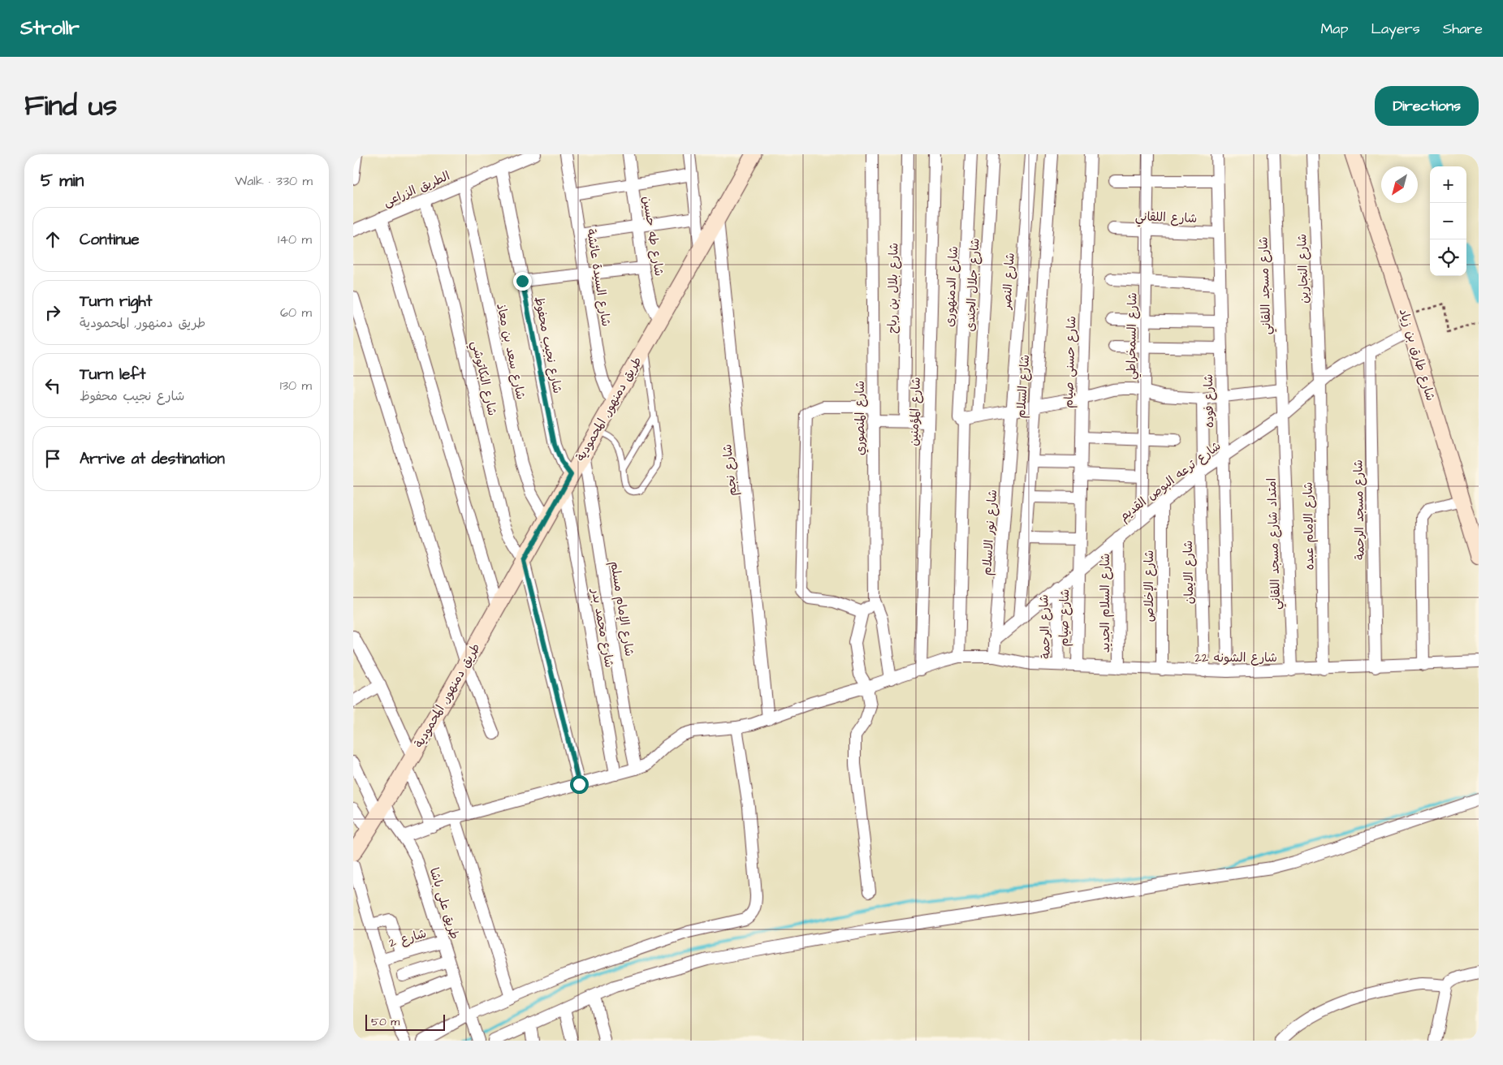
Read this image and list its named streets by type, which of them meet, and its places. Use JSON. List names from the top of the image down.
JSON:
{
  "streets": {
    "main road": ["شارع طارق بن زياد", "طريق دمنهور, المحمودية"],
    "street": [
      "الطريق الزراعى",
      "شارع اللقاني",
      "شارع طه حسين",
      "شارع النجارين",
      "شارع السيدة عائشة",
      "شارع النصر",
      "شارع جلال الجندى",
      "شارع مسجد اللقاني",
      "شارع الدمنهورى",
      "شارع بلال بن رباح",
      "شارع السمخراطي",
      "شارع نجيب محفوظ",
      "شارع سعد بن معاذ",
      "شارع حسنى صيام",
      "شارع البكاتوشي",
      "شارع السلام",
      "شارع فوده",
      "شارع المؤمنين",
      "شارع المنصوري",
      "شارع نجم",
      "شارع ترعه البوص القديم",
      "شارع مسجد الرحمة",
      "شارع الإمام عبده",
      "شارع نور الاسلام",
      "امتداد شارع مسجد اللقاني",
      "شارع الايمان",
      "شارع الإخلاص",
      "شارع السلام الجديد",
      "شارع الإمام مسلم",
      "شارع صيام",
      "شارع الرحمة",
      "شارع محمد بدر",
      "شارع الشونه 22",
      "طريق على باشا",
      "شارع 2"
    ]
  },
  "crossings": [
    ["الطريق الزراعى", "شارع نجيب محفوظ"],
    ["الطريق الزراعى", "شارع سعد بن معاذ"],
    ["الطريق الزراعى", "شارع البكاتوشي"],
    ["شارع اللقاني", "شارع السمخراطي"],
    ["شارع اللقاني", "شارع فوده"],
    ["شارع طه حسين", "طريق دمنهور, المحمودية"],
    ["شارع النجارين", "شارع ترعه البوص القديم"],
    ["شارع النجارين", "شارع الإمام عبده"],
    ["شارع السيدة عائشة", "طريق دمنهور, المحمودية"],
    ["شارع النصر", "شارع نور الاسلام"],
    ["شارع مسجد اللقاني", "شارع ترعه البوص القديم"],
    ["شارع مسجد اللقاني", "امتداد شارع مسجد اللقاني"],
    ["شارع الدمنهورى", "شارع الشونه 22"],
    ["شارع السمخراطي", "شارع ترعه البوص القديم"],
    ["شارع نجيب محفوظ", "طريق دمنهور, المحمودية"],
    ["شارع نجيب محفوظ", "شارع محمد بدر"],
    ["شارع سعد بن معاذ", "طريق دمنهور, المحمودية"],
    ["شارع طارق بن زياد", "شارع ترعه البوص القديم"],
    ["شارع حسنى صيام", "شارع ترعه البوص القديم"],
    ["شارع حسنى صيام", "شارع صيام"],
    ["شارع البكاتوشي", "طريق دمنهور, المحمودية"],
    ["شارع السلام", "شارع ترعه البوص القديم"],
    ["شارع فوده", "شارع ترعه البوص القديم"],
    ["شارع فوده", "شارع الايمان"],
    ["شارع فوده", "شارع الشونه 22"],
    ["طريق دمنهور, المحمودية", "شارع نجم"],
    ["طريق دمنهور, المحمودية", "شارع الإمام مسلم"],
    ["طريق دمنهور, المحمودية", "شارع محمد بدر"],
    ["طريق دمنهور, المحمودية", "طريق على باشا"],
    ["شارع المؤمنين", "شارع الشونه 22"],
    ["شارع المنصوري", "شارع الشونه 22"],
    ["شارع نجم", "شارع الشونه 22"],
    ["شارع ترعه البوص القديم", "شارع مسجد الرحمة"],
    ["شارع ترعه البوص القديم", "شارع الإمام عبده"],
    ["شارع ترعه البوص القديم", "شارع نور الاسلام"],
    ["شارع ترعه البوص القديم", "امتداد شارع مسجد اللقاني"],
    ["شارع ترعه البوص القديم", "شارع الايمان"],
    ["شارع ترعه البوص القديم", "شارع الإخلاص"],
    ["شارع ترعه البوص القديم", "شارع السلام الجديد"],
    ["شارع ترعه البوص القديم", "شارع صيام"],
    ["شارع ترعه البوص القديم", "شارع الرحمة"],
    ["شارع مسجد الرحمة", "شارع الشونه 22"],
    ["شارع الإمام عبده", "شارع الشونه 22"],
    ["شارع نور الاسلام", "شارع الشونه 22"],
    ["امتداد شارع مسجد اللقاني", "شارع الشونه 22"],
    ["شارع الايمان", "شارع الشونه 22"],
    ["شارع الإخلاص", "شارع الشونه 22"],
    ["شارع السلام الجديد", "شارع الشونه 22"],
    ["شارع الإمام مسلم", "شارع الشونه 22"],
    ["شارع صيام", "شارع الشونه 22"],
    ["شارع الرحمة", "شارع الشونه 22"],
    ["طريق على باشا", "شارع 2"]
  ],
  "scale_bar": "50 m",
  "north": "bottom left",
  "page": {
    "header": "Strollr",
    "nav": ["Map", "Layers", "Share"],
    "title": "Find us",
    "buttons": "Directions",
    "heading": ["5 min", "Walk · 330 m"],
    "map_buttons": ["+", "−"],
    "list": [
      ["Continue", "140 m"],
      ["Turn right", "طريق دمنهور, المحمودية", "60 m"],
      ["Turn left", "شارع نجيب محفوظ", "130 m"],
      "Arrive at destination"
    ],
    "scale": "50 m"
  }
}
